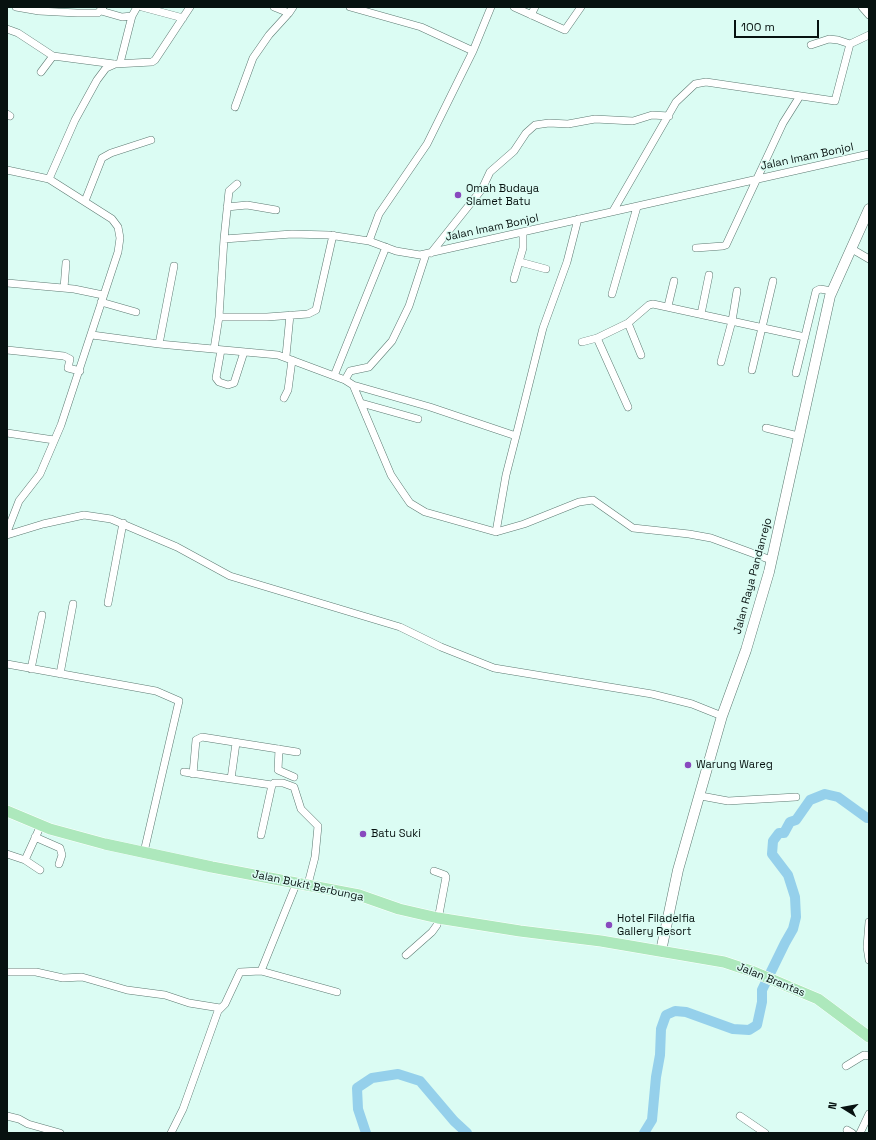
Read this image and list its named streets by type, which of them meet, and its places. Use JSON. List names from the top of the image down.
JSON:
{
  "streets": {
    "main road": ["Jalan Raya Pandanrejo", "Jalan Bukit Berbunga", "Jalan Brantas"],
    "street": ["Jalan Imam Bonjol"]
  },
  "crossings": [
    ["Jalan Raya Pandanrejo", "Jalan Bukit Berbunga"],
    ["Jalan Raya Pandanrejo", "Jalan Brantas"],
    ["Jalan Bukit Berbunga", "Jalan Brantas"]
  ],
  "places": [
    "Omah Budaya Slamet Batu",
    "Warung Wareg",
    "Batu Suki",
    "Hotel Filadelfia Gallery Resort"
  ],
  "scale_bar": "100 m",
  "north": "left"
}
